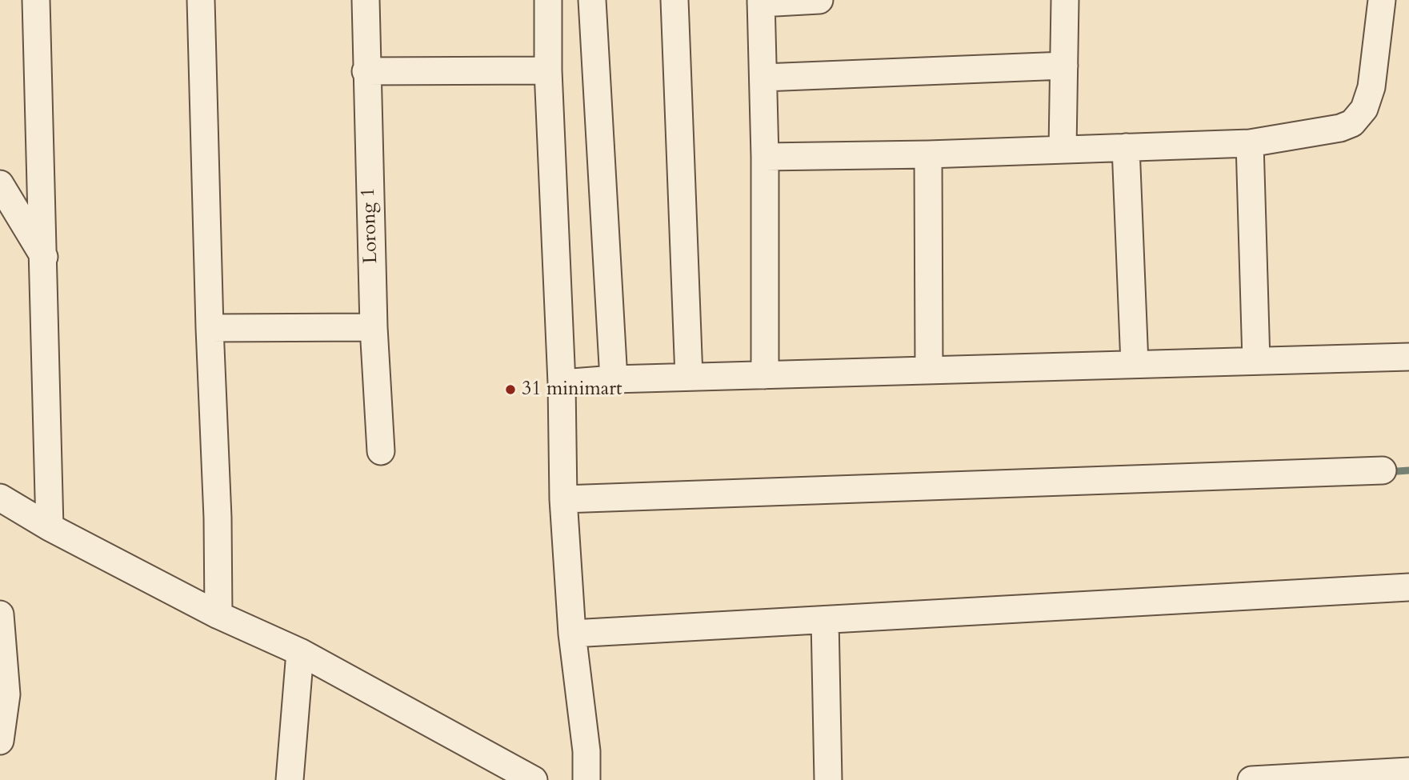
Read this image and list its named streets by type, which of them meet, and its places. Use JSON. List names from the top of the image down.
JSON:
{
  "streets": {
    "street": ["Lorong 1"]
  },
  "places": ["31 minimart"]
}
